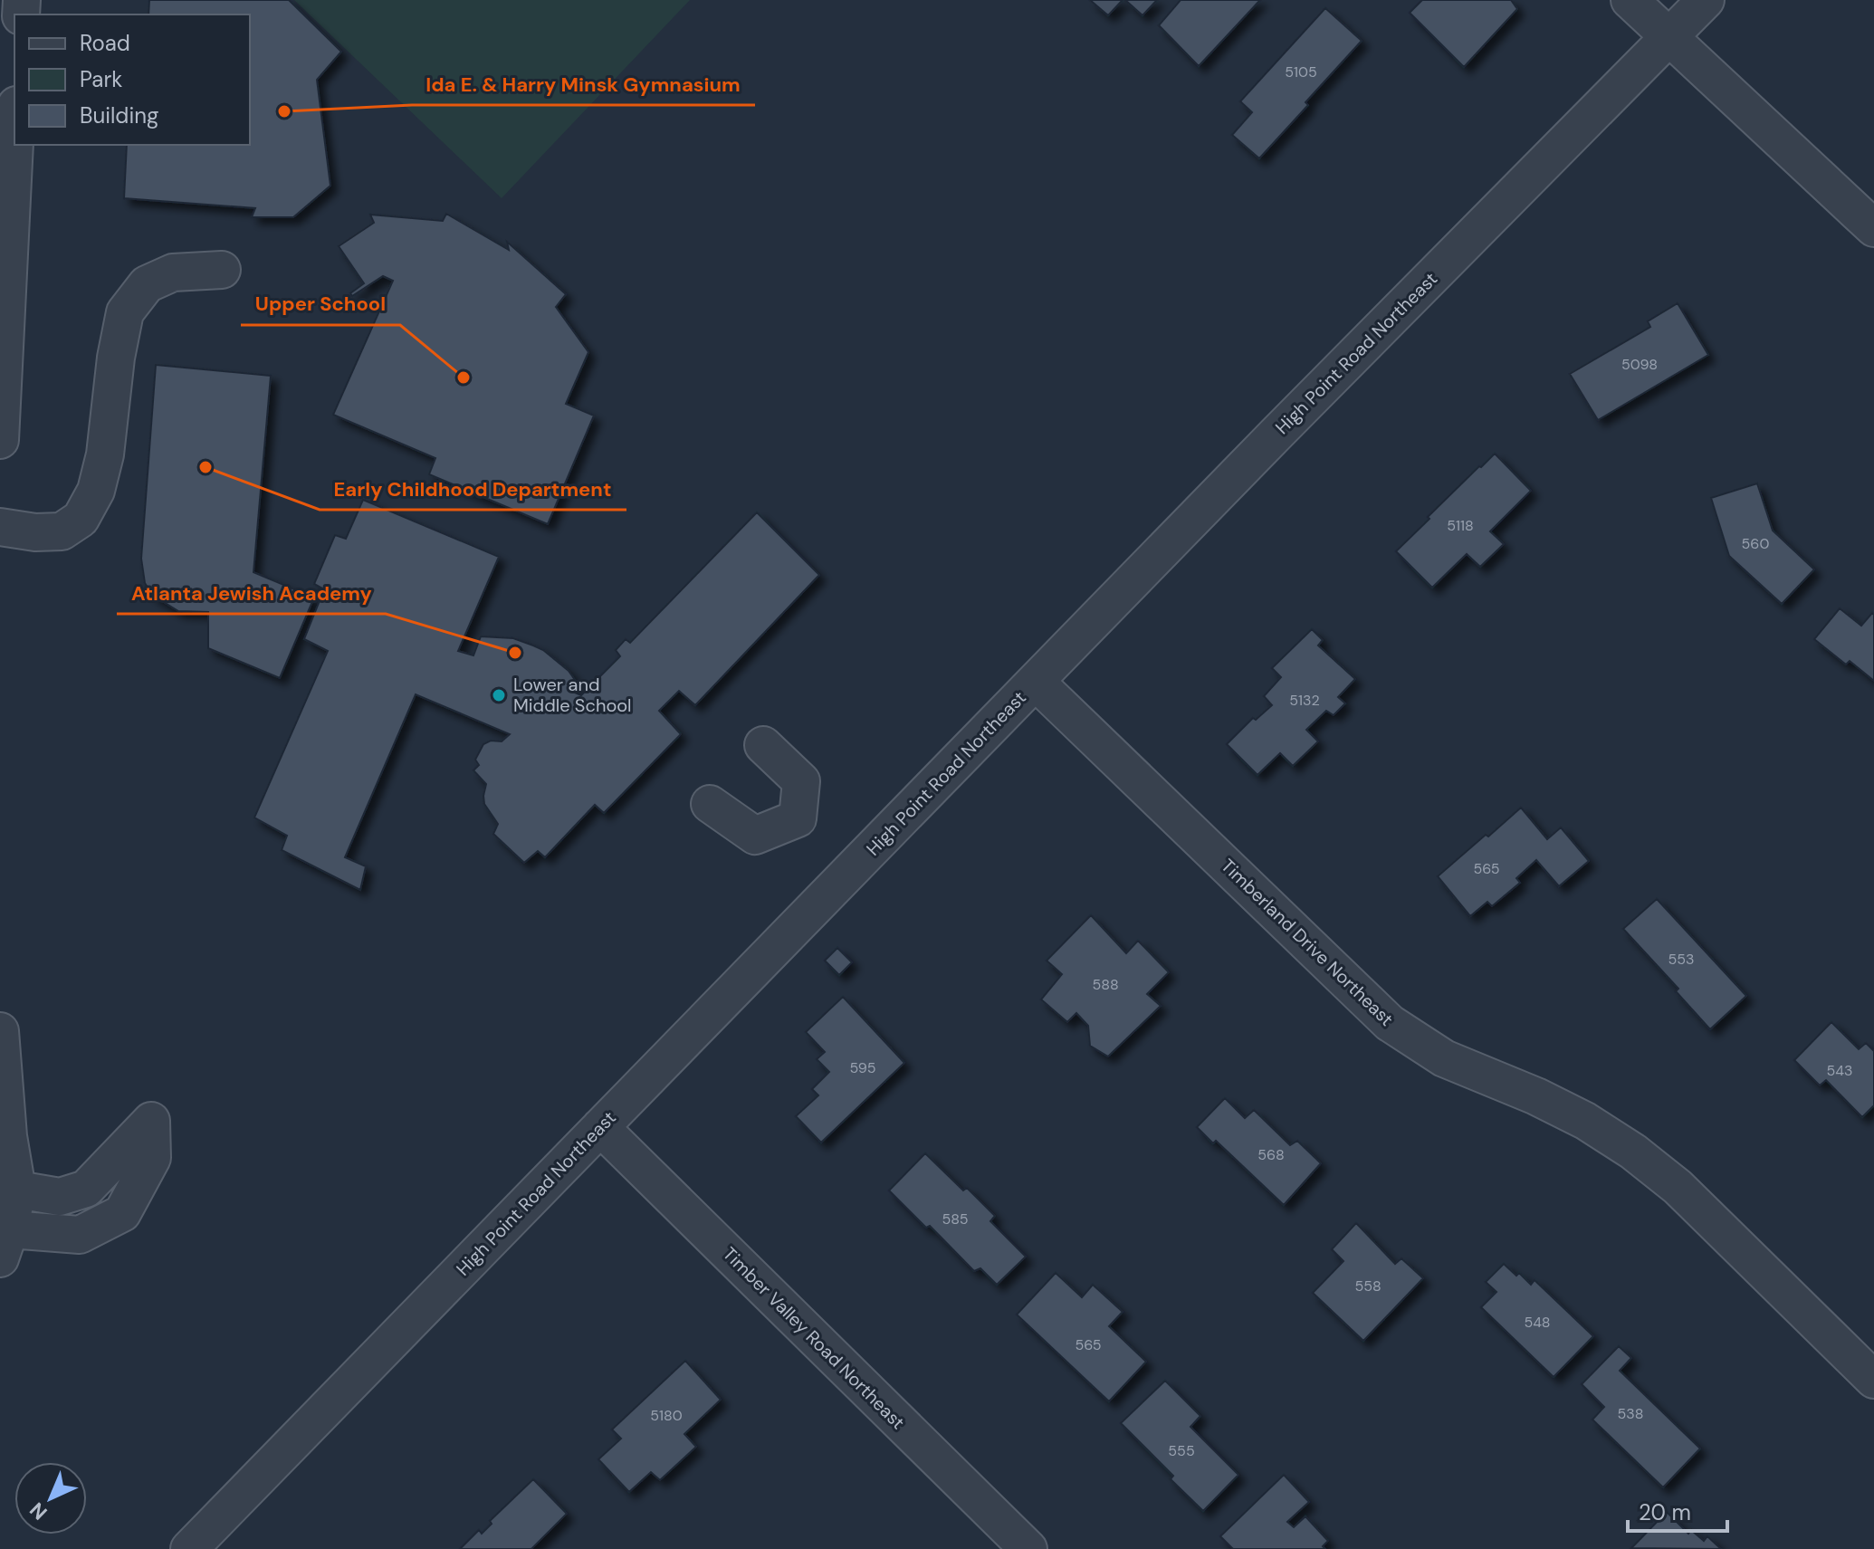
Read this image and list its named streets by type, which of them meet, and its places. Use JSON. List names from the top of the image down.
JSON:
{
  "streets": {
    "street": ["High Point Road Northeast", "Timberland Drive Northeast", "Timber Valley Road Northeast"]
  },
  "crossings": [
    ["High Point Road Northeast", "Timberland Drive Northeast"],
    ["High Point Road Northeast", "Timber Valley Road Northeast"]
  ],
  "places": [
    "Ida E. & Harry Minsk Gymnasium",
    "Upper School",
    "Early Childhood Department",
    "Atlanta Jewish Academy",
    "Lower and Middle School"
  ],
  "house_numbers": [
    "5105",
    "5098",
    "5118",
    "560",
    "5132",
    "565",
    "553",
    "588",
    "595",
    "543",
    "568",
    "585",
    "558",
    "548",
    "565",
    "538",
    "5180",
    "555"
  ],
  "legend": ["Road", "Park", "Building"],
  "scale_bar": "20 m",
  "north": "bottom left"
}
